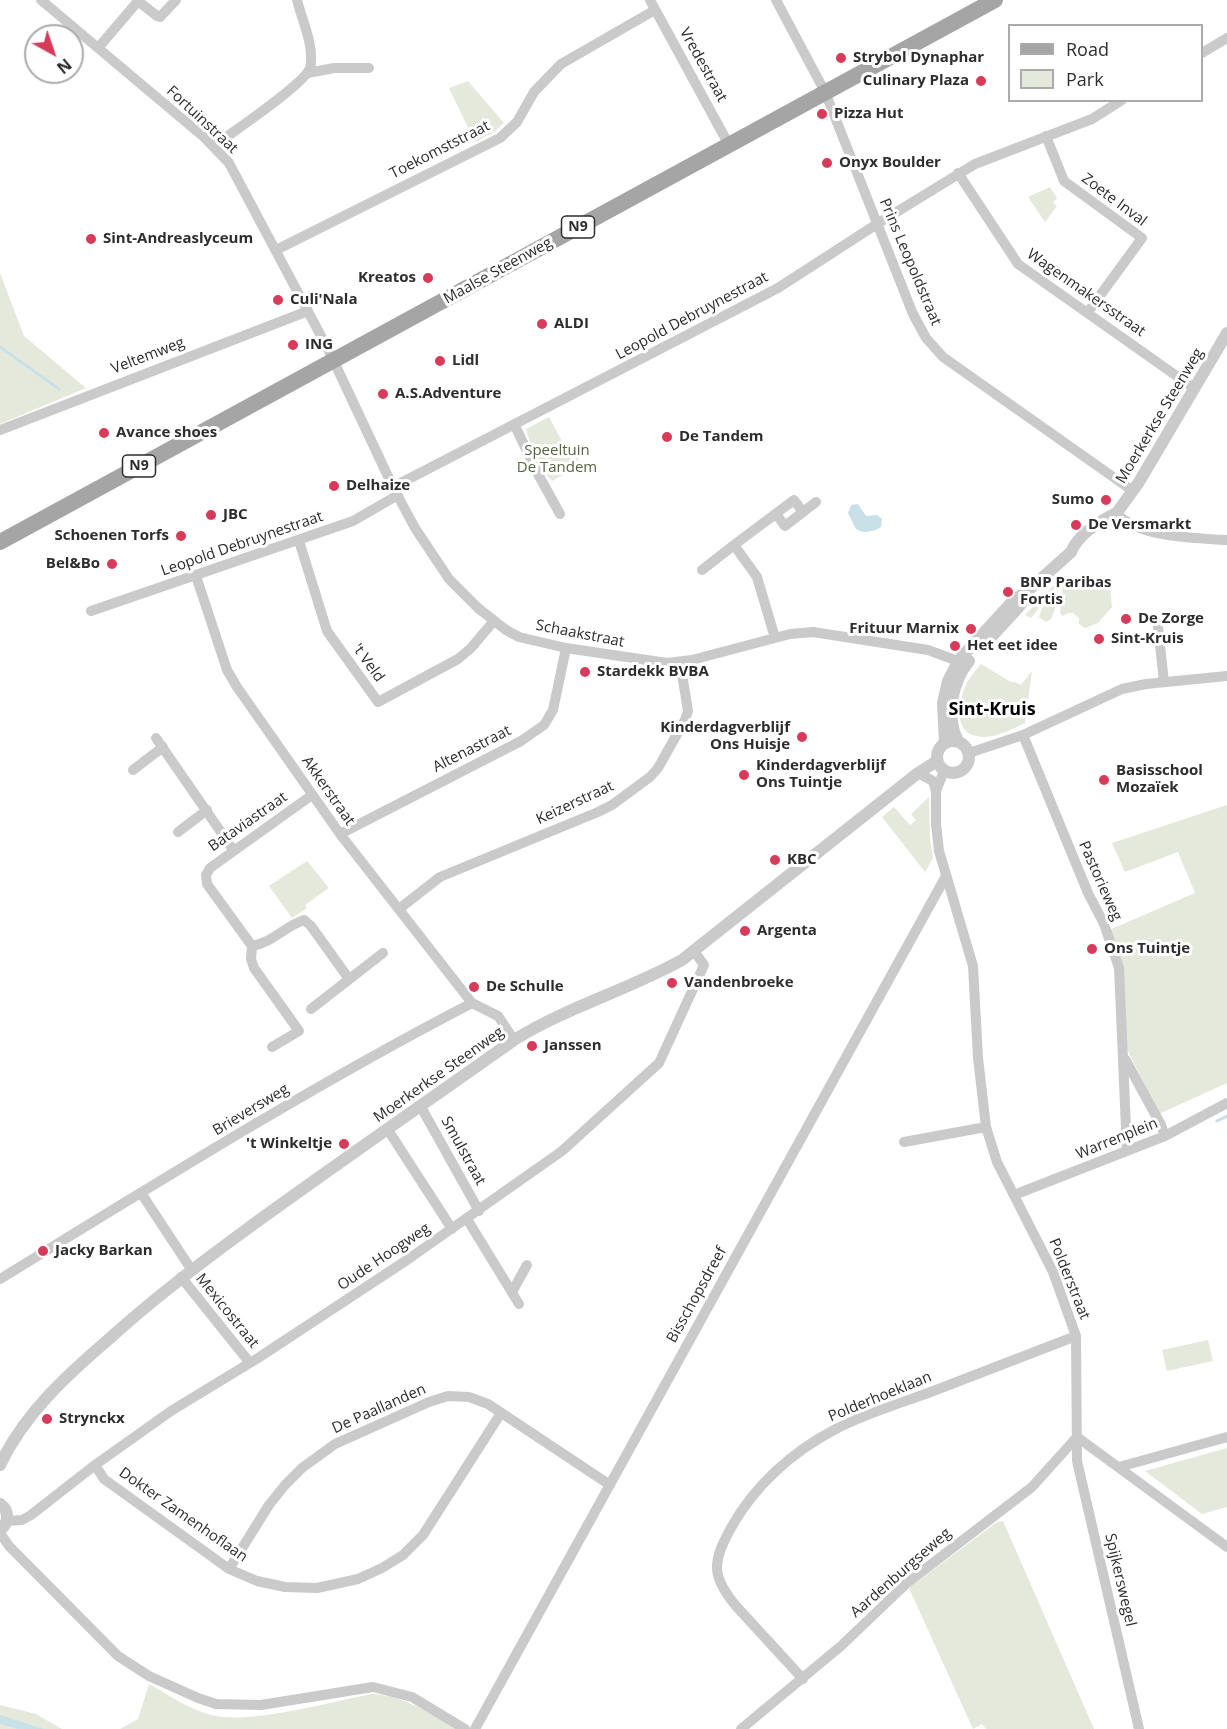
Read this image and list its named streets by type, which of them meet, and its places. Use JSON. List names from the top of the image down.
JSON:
{
  "streets": {
    "main road": ["N9", "Maalse Steenweg"],
    "street": [
      "Vredestraat",
      "Fortuinstraat",
      "Toekomststraat",
      "Zoete Inval",
      "Prins Leopoldstraat",
      "Wagenmakersstraat",
      "Leopold Debruynestraat",
      "Veltemweg",
      "Moerkerkse Steenweg",
      "Schaakstraat",
      "'t Veld",
      "Altenastraat",
      "Akkerstraat",
      "Keizerstraat",
      "Bataviastraat",
      "Pastorieweg",
      "Brieversweg",
      "Warrenplein",
      "Smulstraat",
      "Oude Hoogweg",
      "Polderstraat",
      "Bisschopsdreef",
      "Mexicostraat",
      "Polderhoeklaan",
      "De Paallanden",
      "Dokter Zamenhoflaan",
      "Aardenburgseweg",
      "Spijkerswegel"
    ]
  },
  "crossings": [
    ["Vredestraat", "Toekomststraat"],
    ["Vredestraat", "Maalse Steenweg"],
    ["Fortuinstraat", "Toekomststraat"],
    ["Fortuinstraat", "Maalse Steenweg"],
    ["Fortuinstraat", "Veltemweg"],
    ["Fortuinstraat", "Schaakstraat"],
    ["Zoete Inval", "Wagenmakersstraat"],
    ["Zoete Inval", "Leopold Debruynestraat"],
    ["Prins Leopoldstraat", "Maalse Steenweg"],
    ["Prins Leopoldstraat", "Leopold Debruynestraat"],
    ["Prins Leopoldstraat", "Moerkerkse Steenweg"],
    ["Maalse Steenweg", "Schaakstraat"],
    ["Wagenmakersstraat", "Leopold Debruynestraat"],
    ["Wagenmakersstraat", "Moerkerkse Steenweg"],
    ["Leopold Debruynestraat", "Schaakstraat"],
    ["Leopold Debruynestraat", "'t Veld"],
    ["Leopold Debruynestraat", "Akkerstraat"],
    ["Moerkerkse Steenweg", "Schaakstraat"],
    ["Moerkerkse Steenweg", "Smulstraat"],
    ["Moerkerkse Steenweg", "Oude Hoogweg"],
    ["Moerkerkse Steenweg", "Polderstraat"],
    ["Moerkerkse Steenweg", "Mexicostraat"],
    ["Schaakstraat", "'t Veld"],
    ["Schaakstraat", "Altenastraat"],
    ["Schaakstraat", "Keizerstraat"],
    ["Altenastraat", "Akkerstraat"],
    ["Akkerstraat", "Keizerstraat"],
    ["Akkerstraat", "Bataviastraat"],
    ["Akkerstraat", "Brieversweg"],
    ["Pastorieweg", "Warrenplein"],
    ["Brieversweg", "Mexicostraat"],
    ["Warrenplein", "Polderstraat"],
    ["Smulstraat", "Oude Hoogweg"],
    ["Oude Hoogweg", "Mexicostraat"],
    ["Oude Hoogweg", "Dokter Zamenhoflaan"],
    ["Polderstraat", "Bisschopsdreef"],
    ["Polderstraat", "Polderhoeklaan"],
    ["Polderstraat", "Aardenburgseweg"],
    ["Polderstraat", "Spijkerswegel"],
    ["Bisschopsdreef", "De Paallanden"],
    ["Polderhoeklaan", "Aardenburgseweg"],
    ["De Paallanden", "Dokter Zamenhoflaan"],
    ["Aardenburgseweg", "Spijkerswegel"]
  ],
  "districts": ["Sint-Kruis"],
  "parks": ["Speeltuin De Tandem"],
  "places": [
    "Strybol Dynaphar",
    "Culinary Plaza",
    "Pizza Hut",
    "Onyx Boulder",
    "Sint-Andreaslyceum",
    "Kreatos",
    "Culi'Nala",
    "ALDI",
    "ING",
    "Lidl",
    "A.S.Adventure",
    "Avance shoes",
    "De Tandem",
    "Delhaize",
    "Sumo",
    "JBC",
    "De Versmarkt",
    "Schoenen Torfs",
    "Bel&Bo",
    "BNP Paribas Fortis",
    "De Zorge",
    "Frituur Marnix",
    "Sint-Kruis",
    "Het eet idee",
    "Stardekk BVBA",
    "Kinderdagverblijf Ons Huisje",
    "Kinderdagverblijf Ons Tuintje",
    "Basisschool Mozaïek",
    "KBC",
    "Argenta",
    "Ons Tuintje",
    "Vandenbroeke",
    "De Schulle",
    "Janssen",
    "'t Winkeltje",
    "Jacky Barkan",
    "Strynckx"
  ],
  "legend": ["Road", "Park"],
  "north": "bottom right"
}
